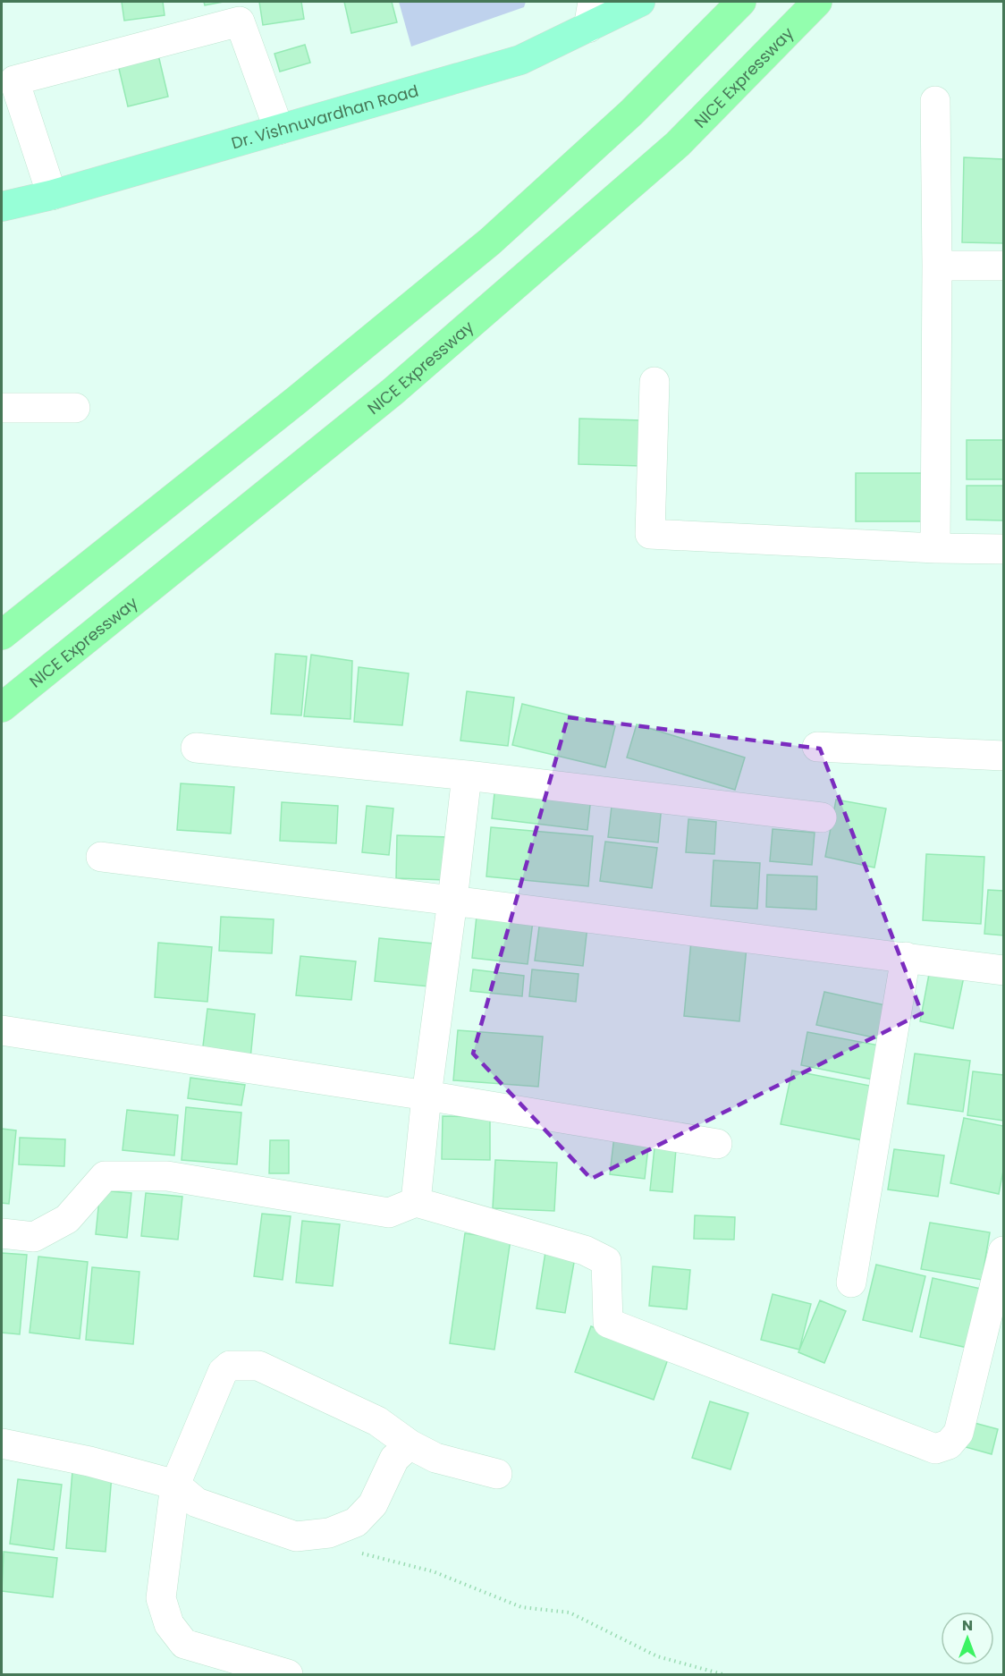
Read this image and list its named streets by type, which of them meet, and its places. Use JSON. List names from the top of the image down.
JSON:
{
  "streets": {
    "highway": ["NICE Expressway"],
    "main road": ["Dr. Vishnuvardhan Road"]
  },
  "north": "top"
}
